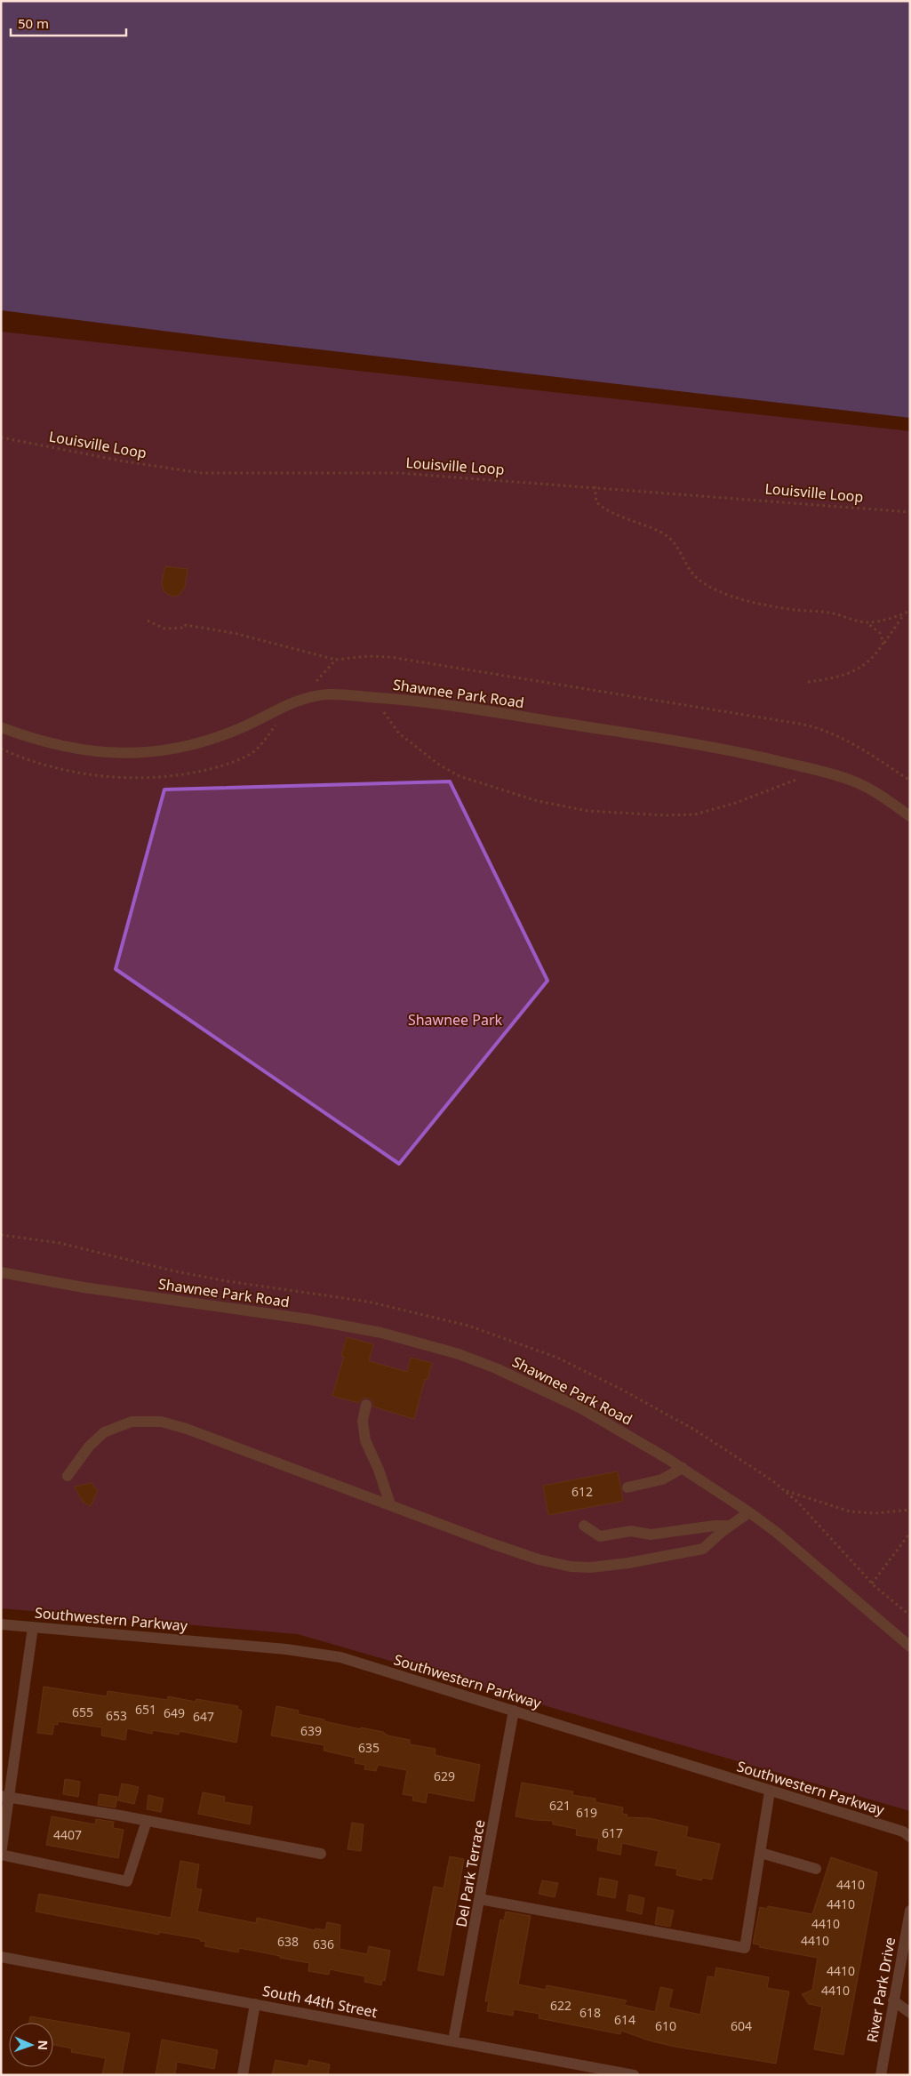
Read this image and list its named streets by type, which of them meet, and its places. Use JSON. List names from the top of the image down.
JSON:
{
  "streets": {
    "street": [
      "Shawnee Park Road",
      "Southwestern Parkway",
      "Del Park Terrace",
      "River Park Drive",
      "South 44th Street"
    ],
    "path": ["Louisville Loop"]
  },
  "crossings": [
    ["Southwestern Parkway", "Del Park Terrace"],
    ["Del Park Terrace", "South 44th Street"]
  ],
  "parks": ["Shawnee Park"],
  "house_numbers": [
    "612",
    "651",
    "655",
    "649",
    "653",
    "647",
    "639",
    "635",
    "629",
    "621",
    "619",
    "617",
    "4407",
    "4410",
    "4410",
    "4410",
    "4410",
    "638",
    "636",
    "4410",
    "4410",
    "622",
    "618",
    "614",
    "610",
    "604"
  ],
  "scale_bar": "50 m",
  "north": "right"
}
